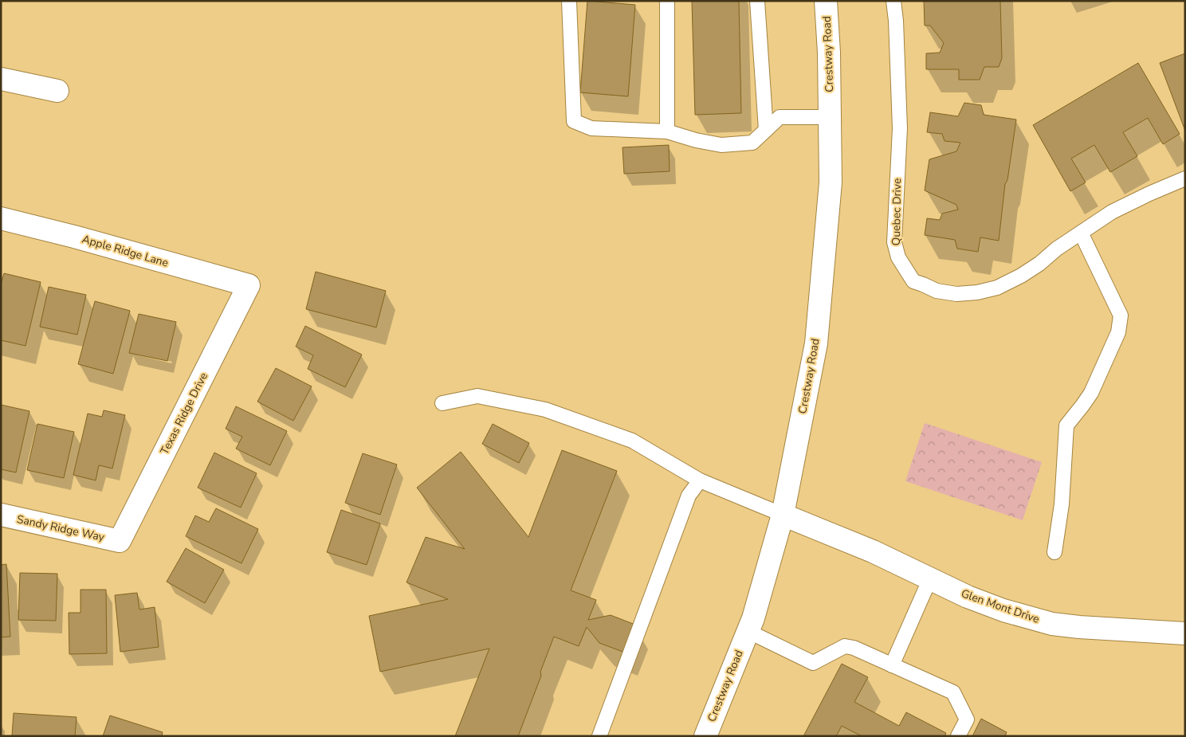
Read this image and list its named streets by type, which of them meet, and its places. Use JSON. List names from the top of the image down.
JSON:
{
  "streets": {
    "street": [
      "Crestway Road",
      "Apple Ridge Lane",
      "Texas Ridge Drive",
      "Sandy Ridge Way",
      "Glen Mont Drive"
    ],
    "lane": ["Quebec Drive"]
  },
  "crossings": [
    ["Crestway Road", "Glen Mont Drive"],
    ["Apple Ridge Lane", "Texas Ridge Drive"],
    ["Texas Ridge Drive", "Sandy Ridge Way"]
  ]
}
